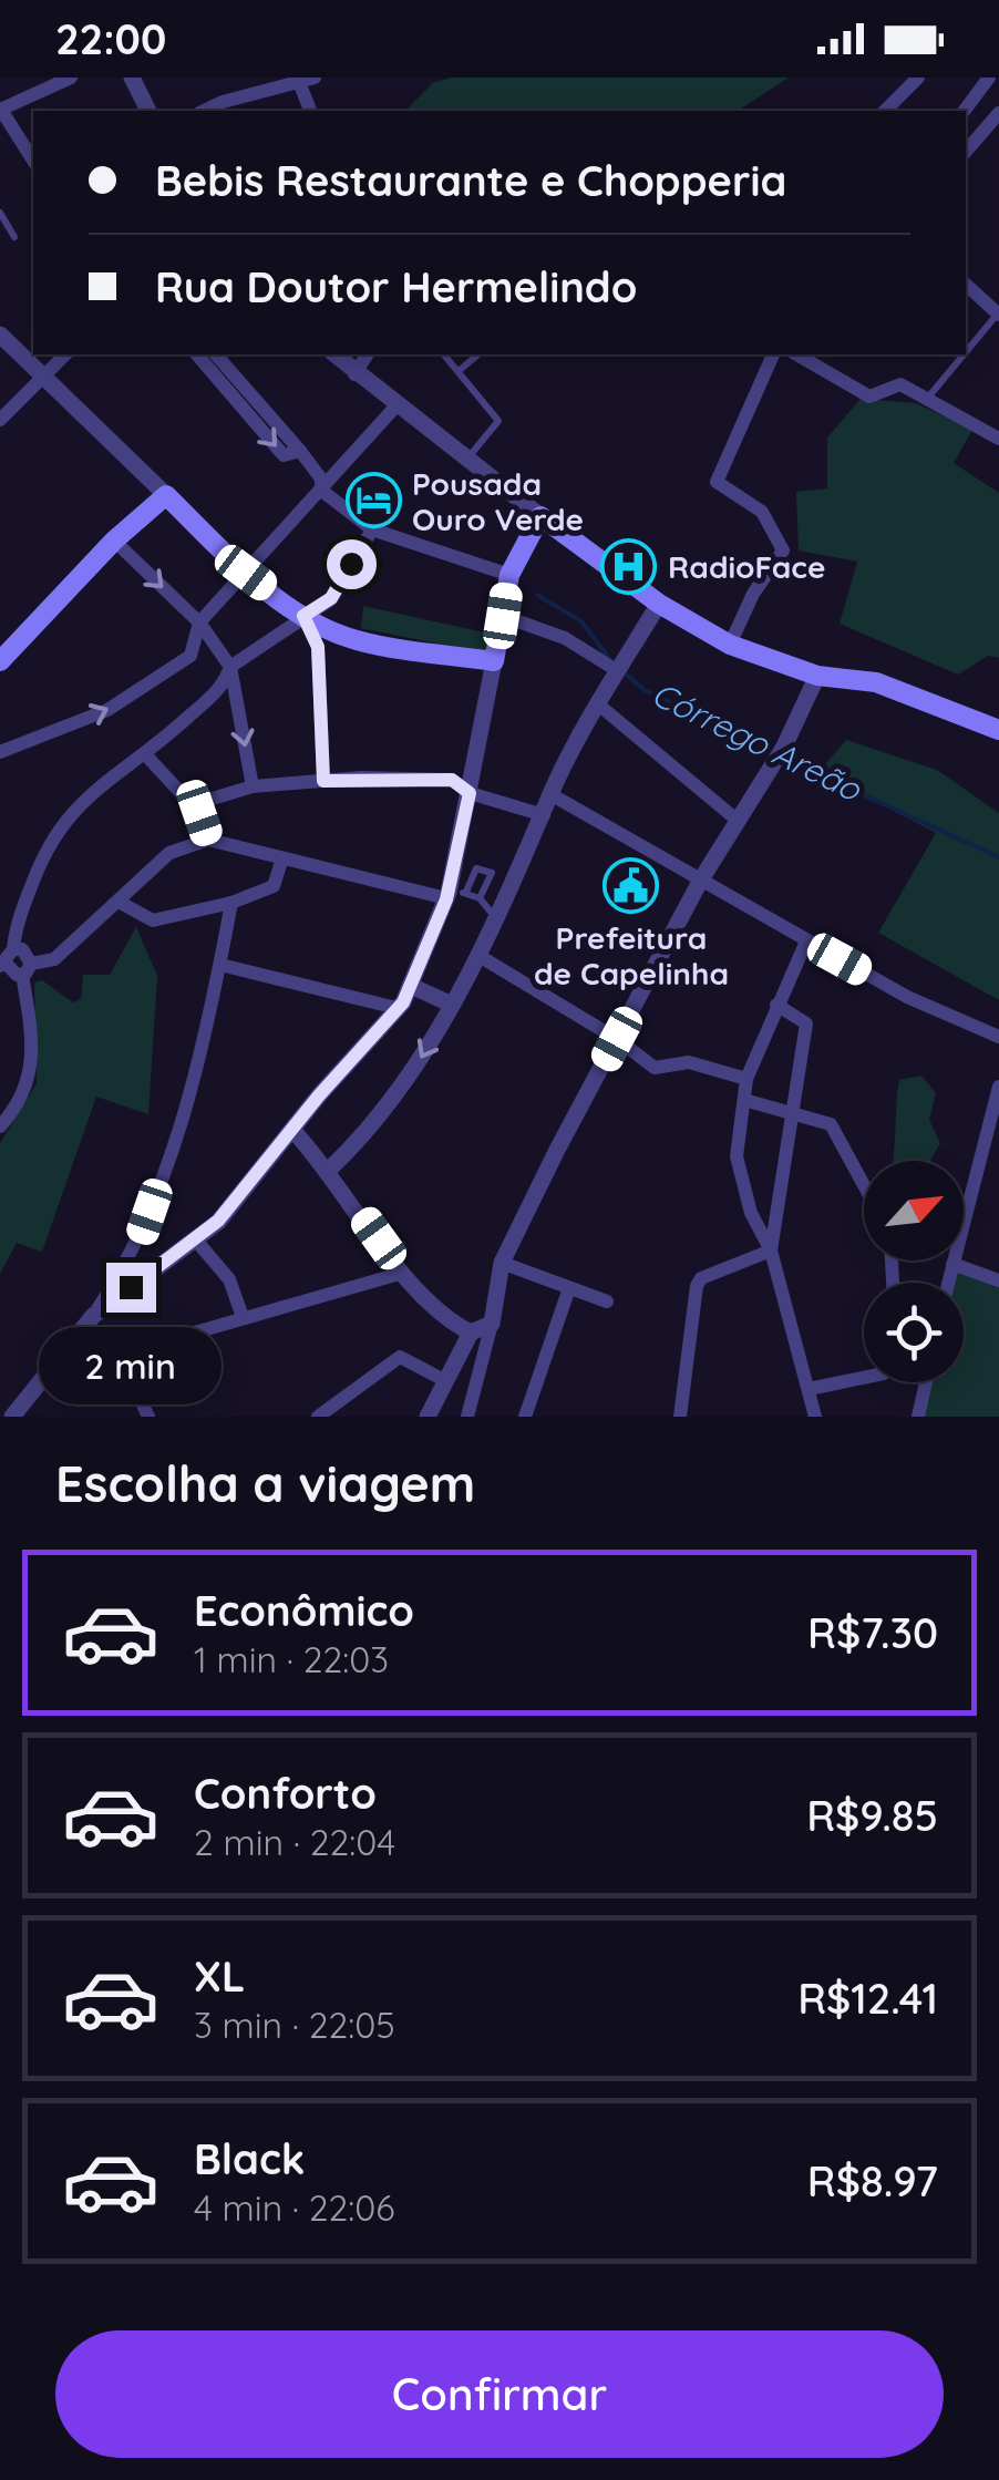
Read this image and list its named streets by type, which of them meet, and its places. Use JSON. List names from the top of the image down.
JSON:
{
  "water": ["Córrego Areão"],
  "places": {
    "hotel": ["Pousada Ouro Verde"],
    "hospital": ["RadioFace"],
    "public building": ["Prefeitura de Capelinha"]
  },
  "north": "top right",
  "page": {
    "status": "22:00",
    "banner": ["Bebis Restaurante e Chopperia", "Rua Doutor Hermelindo"],
    "bubble": "2 min",
    "heading": "Escolha a viagem",
    "list": [
      {
        "name": "Econômico",
        "note": "1 min · 22:03",
        "value": "R$7.30"
      },
      {
        "name": "Conforto",
        "note": "2 min · 22:04",
        "value": "R$9.85"
      },
      {
        "name": "XL",
        "note": "3 min · 22:05",
        "value": "R$12.41"
      },
      {
        "name": "Black",
        "note": "4 min · 22:06",
        "value": "R$8.97"
      }
    ],
    "buttons": "Confirmar"
  }
}
